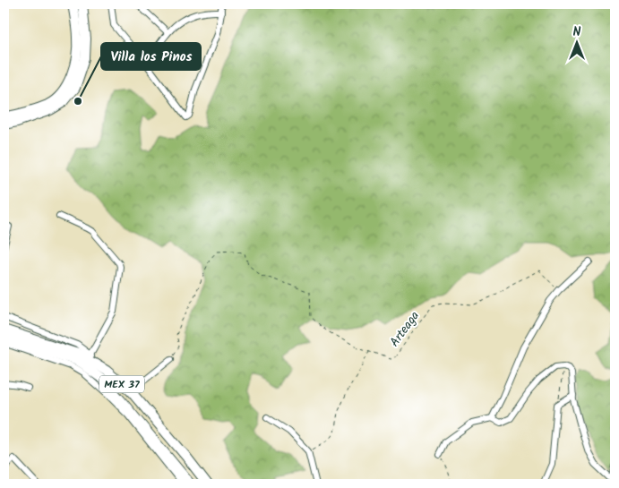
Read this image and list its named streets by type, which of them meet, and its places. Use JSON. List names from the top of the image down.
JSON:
{
  "streets": {
    "main road": ["MEX 37"],
    "path": ["Arteaga"]
  },
  "places": ["Villa los Pinos"],
  "north": "top"
}
